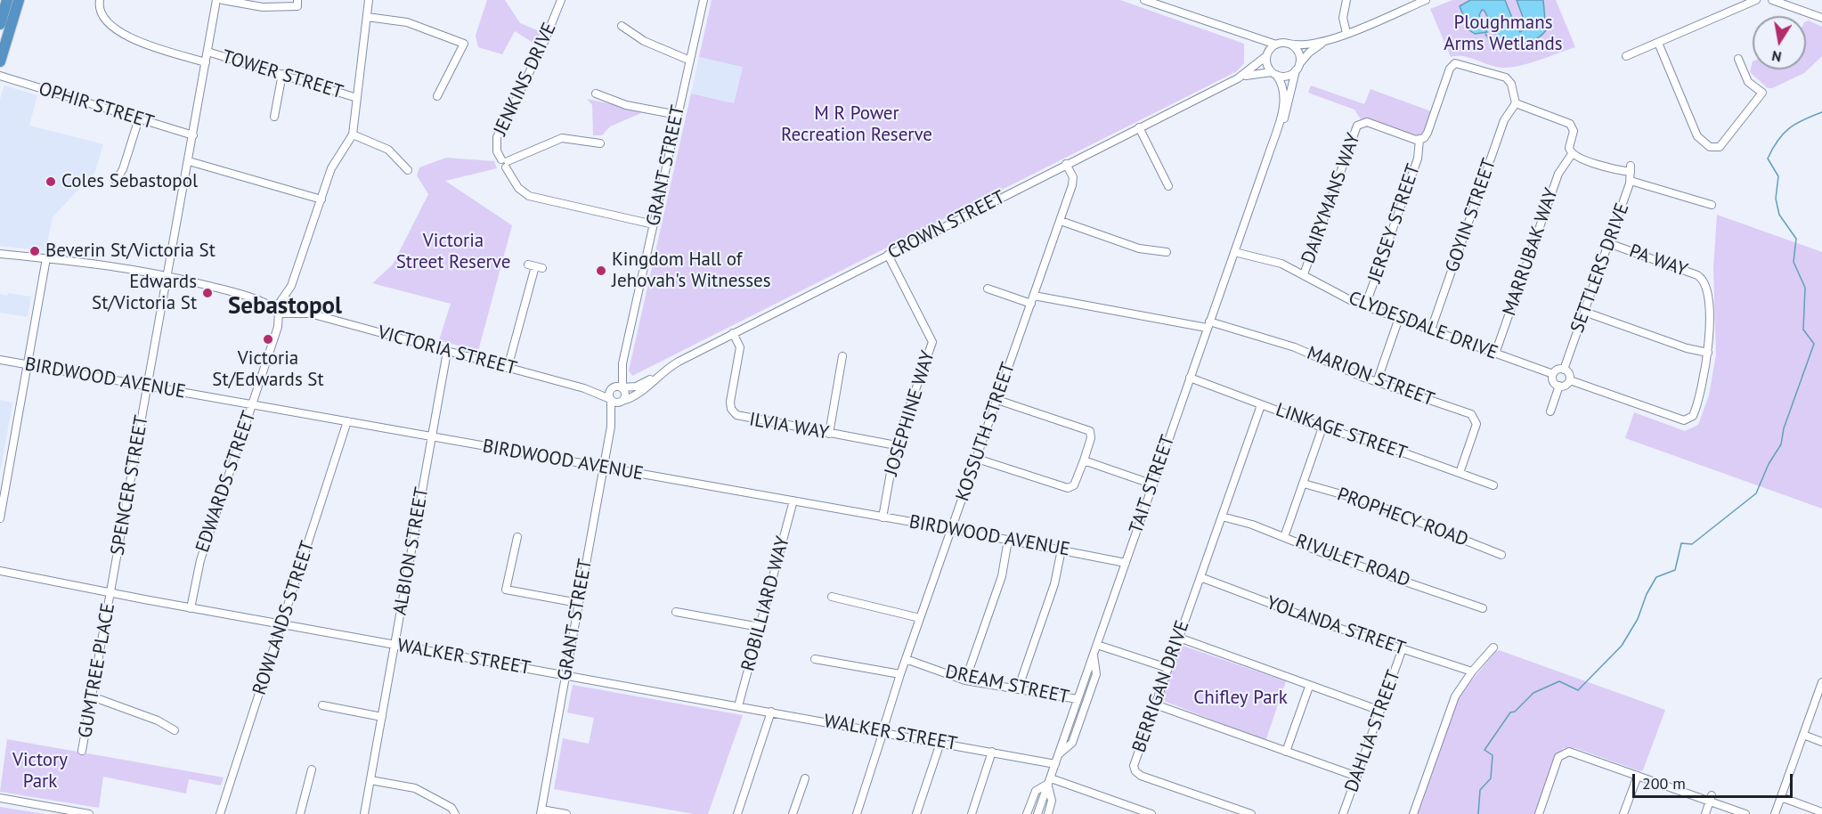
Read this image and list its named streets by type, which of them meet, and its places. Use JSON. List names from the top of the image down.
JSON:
{
  "streets": {
    "street": [
      "TOWER STREET",
      "JENKINS DRIVE",
      "OPHIR STREET",
      "GRANT STREET",
      "DAIRYMANS WAY",
      "GOYIN STREET",
      "JERSEY STREET",
      "CROWN STREET",
      "MARRUBAK WAY",
      "PA WAY",
      "SETTLERS DRIVE",
      "CLYDESDALE DRIVE",
      "VICTORIA STREET",
      "MARION STREET",
      "BIRDWOOD AVENUE",
      "JOSEPHINE WAY",
      "ILVIA WAY",
      "KOSSUTH STREET",
      "LINKAGE STREET",
      "EDWARDS STREET",
      "TAIT STREET",
      "SPENCER STREET",
      "PROPHECY ROAD",
      "ALBION STREET",
      "RIVULET ROAD",
      "ROBILLIARD WAY",
      "ROWLANDS STREET",
      "YOLANDA STREET",
      "WALKER STREET",
      "GUMTREE PLACE",
      "DREAM STREET",
      "BERRIGAN DRIVE",
      "DAHLIA STREET"
    ]
  },
  "crossings": [
    ["TOWER STREET", "SPENCER STREET"],
    ["JENKINS DRIVE", "GRANT STREET"],
    ["OPHIR STREET", "SPENCER STREET"],
    ["GRANT STREET", "CROWN STREET"],
    ["GRANT STREET", "VICTORIA STREET"],
    ["GRANT STREET", "BIRDWOOD AVENUE"],
    ["GRANT STREET", "WALKER STREET"],
    ["DAIRYMANS WAY", "JERSEY STREET"],
    ["DAIRYMANS WAY", "CLYDESDALE DRIVE"],
    ["GOYIN STREET", "CLYDESDALE DRIVE"],
    ["JERSEY STREET", "CLYDESDALE DRIVE"],
    ["CROWN STREET", "VICTORIA STREET"],
    ["CROWN STREET", "JOSEPHINE WAY"],
    ["CROWN STREET", "ILVIA WAY"],
    ["CROWN STREET", "KOSSUTH STREET"],
    ["CROWN STREET", "TAIT STREET"],
    ["MARRUBAK WAY", "SETTLERS DRIVE"],
    ["MARRUBAK WAY", "CLYDESDALE DRIVE"],
    ["PA WAY", "SETTLERS DRIVE"],
    ["SETTLERS DRIVE", "CLYDESDALE DRIVE"],
    ["CLYDESDALE DRIVE", "TAIT STREET"],
    ["VICTORIA STREET", "EDWARDS STREET"],
    ["VICTORIA STREET", "ALBION STREET"],
    ["MARION STREET", "KOSSUTH STREET"],
    ["MARION STREET", "LINKAGE STREET"],
    ["MARION STREET", "TAIT STREET"],
    ["BIRDWOOD AVENUE", "JOSEPHINE WAY"],
    ["BIRDWOOD AVENUE", "KOSSUTH STREET"],
    ["BIRDWOOD AVENUE", "EDWARDS STREET"],
    ["BIRDWOOD AVENUE", "TAIT STREET"],
    ["BIRDWOOD AVENUE", "SPENCER STREET"],
    ["BIRDWOOD AVENUE", "ALBION STREET"],
    ["BIRDWOOD AVENUE", "ROBILLIARD WAY"],
    ["BIRDWOOD AVENUE", "ROWLANDS STREET"],
    ["JOSEPHINE WAY", "ILVIA WAY"],
    ["KOSSUTH STREET", "WALKER STREET"],
    ["KOSSUTH STREET", "DREAM STREET"],
    ["LINKAGE STREET", "TAIT STREET"],
    ["LINKAGE STREET", "BERRIGAN DRIVE"],
    ["EDWARDS STREET", "WALKER STREET"],
    ["TAIT STREET", "WALKER STREET"],
    ["TAIT STREET", "DREAM STREET"],
    ["SPENCER STREET", "WALKER STREET"],
    ["SPENCER STREET", "GUMTREE PLACE"],
    ["ALBION STREET", "WALKER STREET"],
    ["RIVULET ROAD", "BERRIGAN DRIVE"],
    ["ROBILLIARD WAY", "WALKER STREET"],
    ["ROWLANDS STREET", "WALKER STREET"],
    ["YOLANDA STREET", "BERRIGAN DRIVE"],
    ["YOLANDA STREET", "DAHLIA STREET"],
    ["WALKER STREET", "GUMTREE PLACE"]
  ],
  "districts": ["Sebastopol"],
  "parks": [
    "Ploughmans Arms Wetlands",
    "M R Power Recreation Reserve",
    "Victoria Street Reserve",
    "Chifley Park",
    "Victory Park"
  ],
  "places": [
    "Coles Sebastopol",
    "Beverin St/Victoria St",
    "Kingdom Hall of Jehovah's Witnesses",
    "Edwards St/Victoria St",
    "Victoria St/Edwards St"
  ],
  "scale_bar": "200 m",
  "north": "bottom"
}
